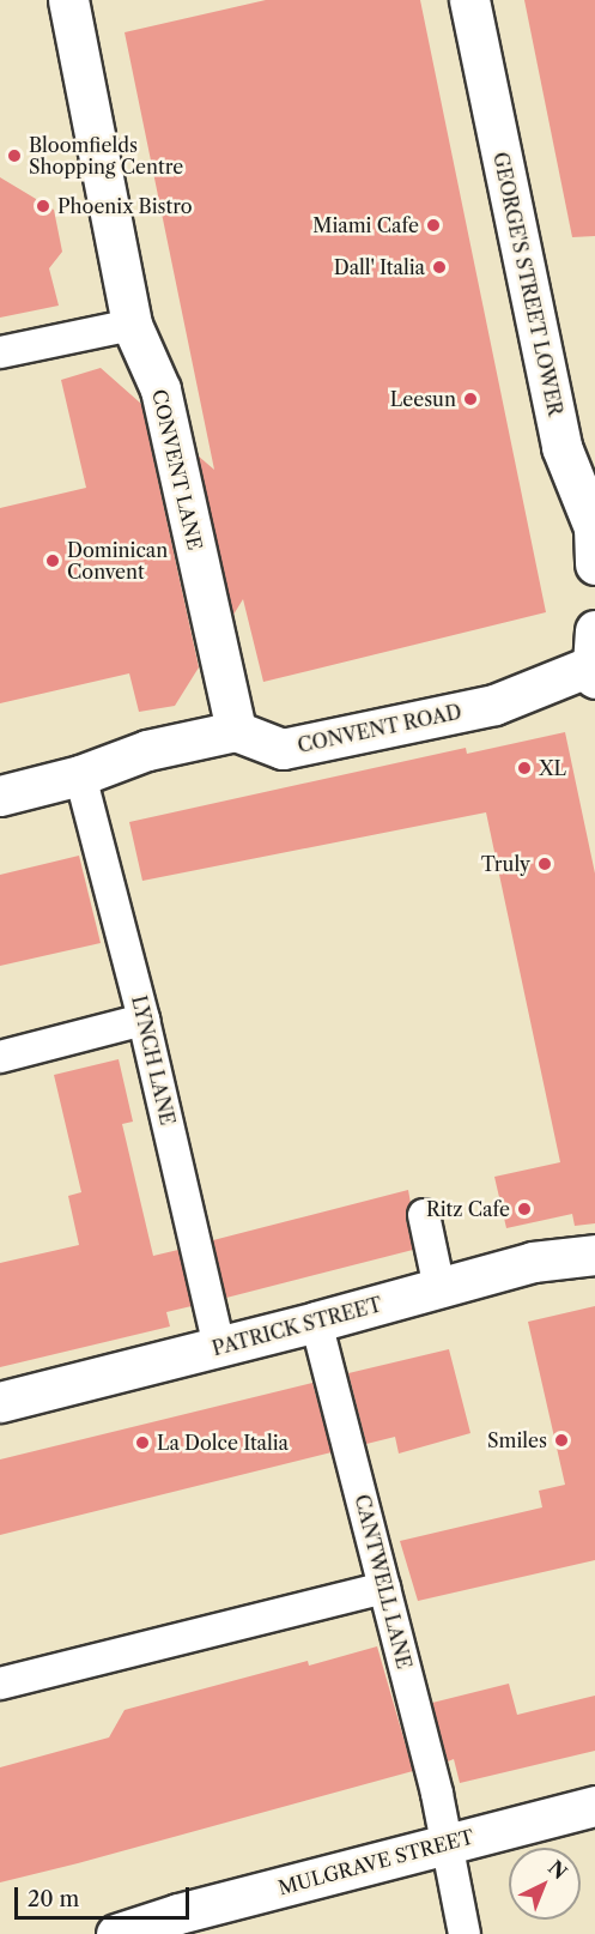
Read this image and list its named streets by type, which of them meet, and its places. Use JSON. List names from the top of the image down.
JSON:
{
  "streets": {
    "street": [
      "GEORGE'S STREET LOWER",
      "CONVENT LANE",
      "CONVENT ROAD",
      "PATRICK STREET",
      "MULGRAVE STREET"
    ],
    "lane": ["LYNCH LANE", "CANTWELL LANE"]
  },
  "crossings": [
    ["CONVENT LANE", "CONVENT ROAD"],
    ["LYNCH LANE", "PATRICK STREET"],
    ["PATRICK STREET", "CANTWELL LANE"],
    ["CANTWELL LANE", "MULGRAVE STREET"]
  ],
  "places": [
    "Bloomfields Shopping Centre",
    "Phoenix Bistro",
    "Miami Cafe",
    "Dall' Italia",
    "Leesun",
    "Dominican Convent",
    "XL",
    "Truly",
    "Ritz Cafe",
    "Smiles",
    "La Dolce Italia"
  ],
  "scale_bar": "20 m",
  "north": "top right"
}
